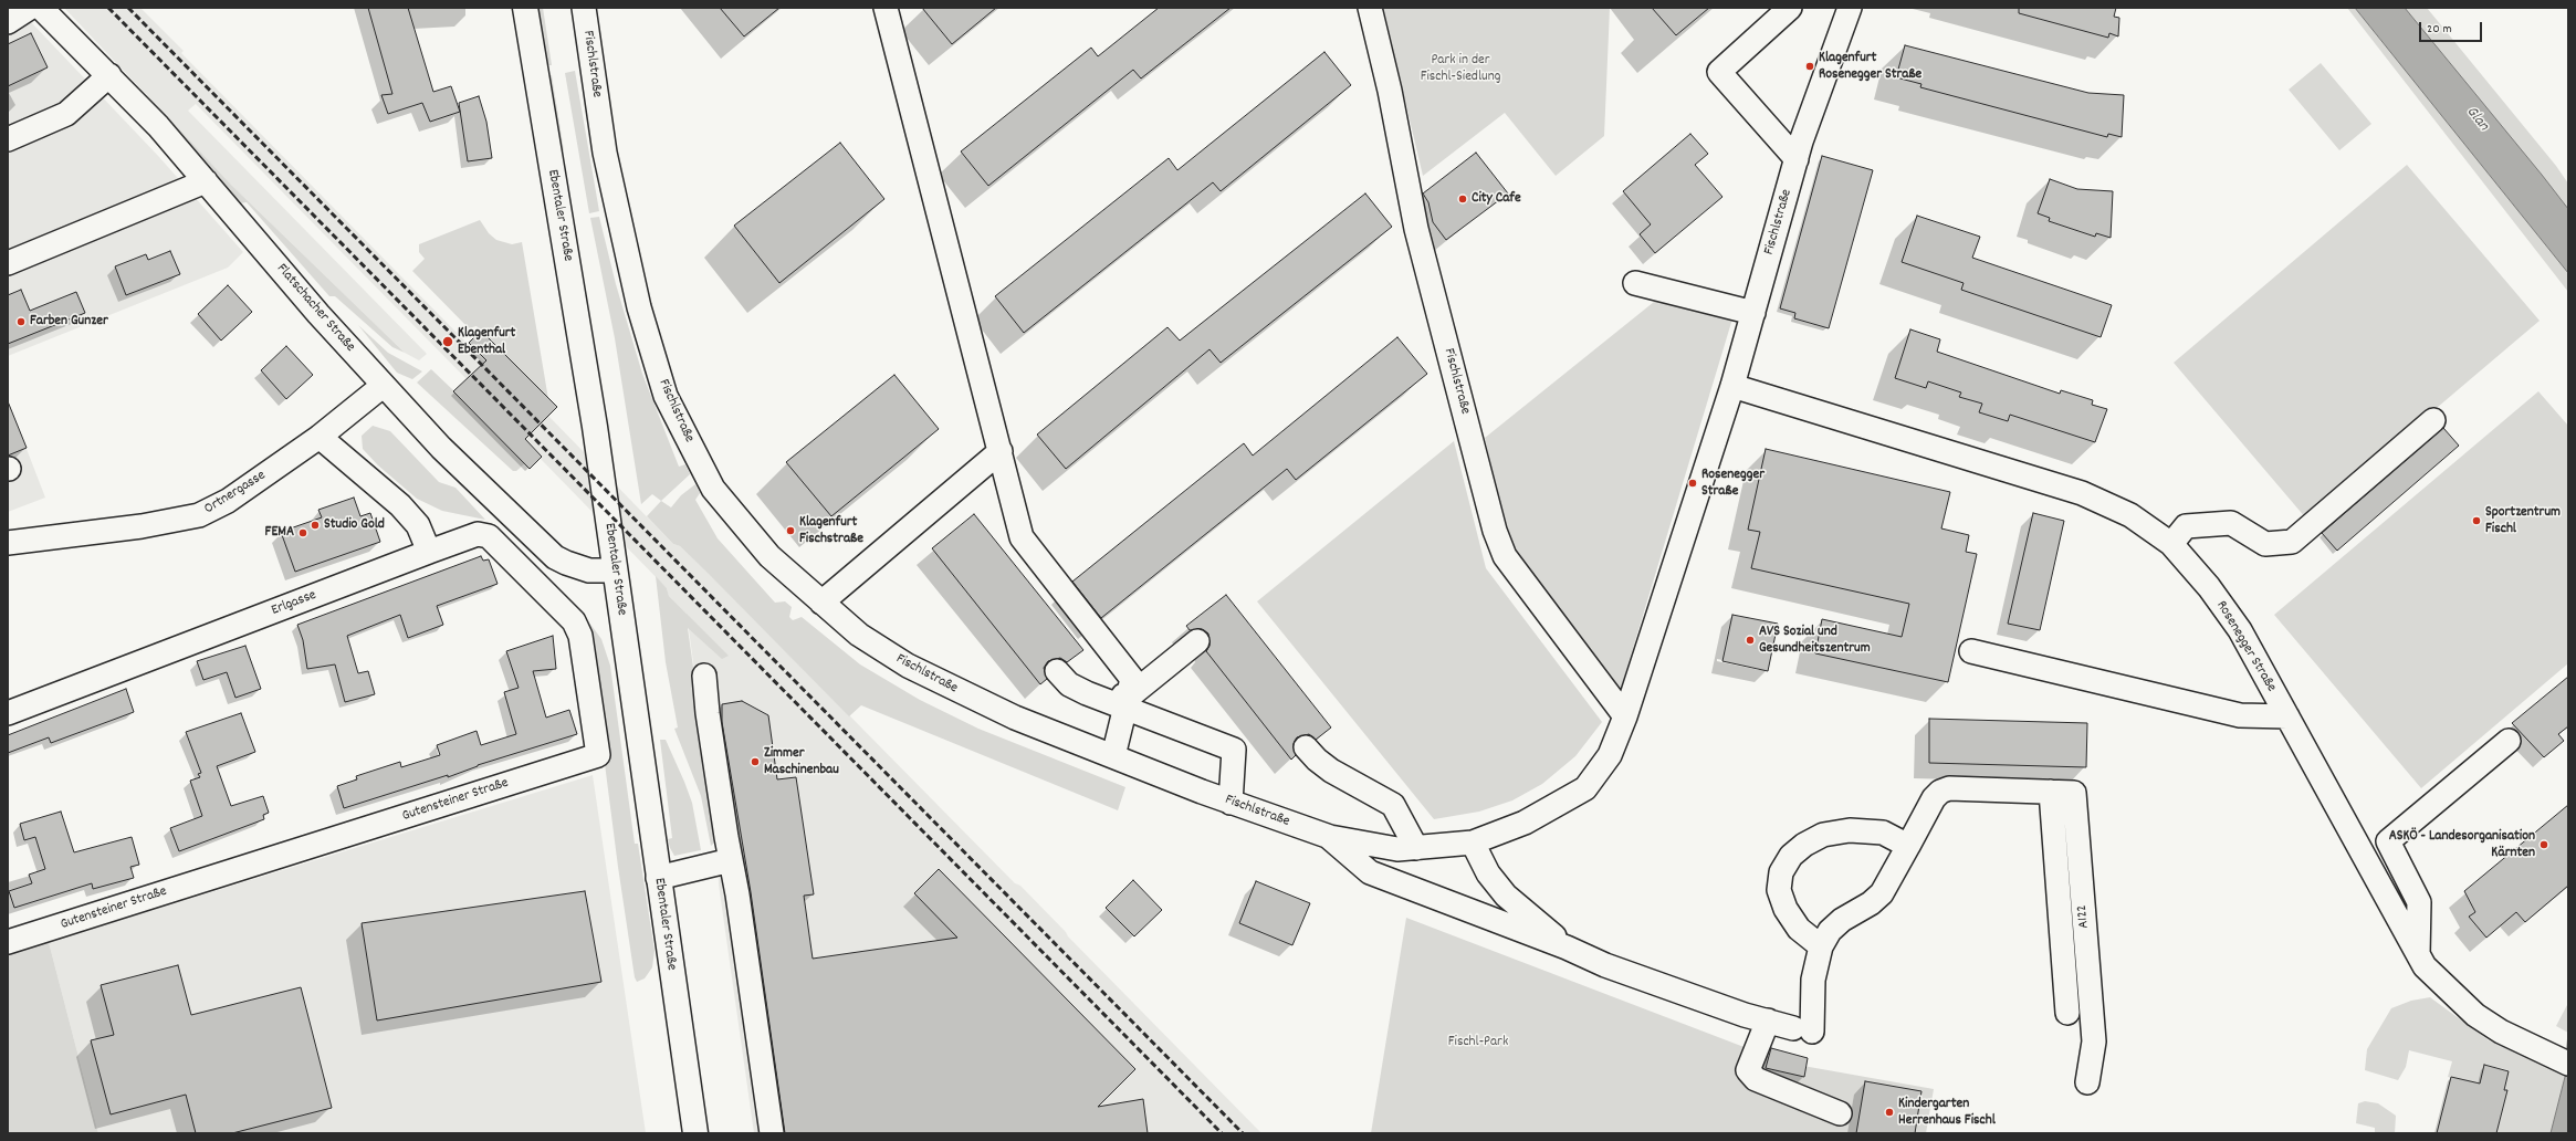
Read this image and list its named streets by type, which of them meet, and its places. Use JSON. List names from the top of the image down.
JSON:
{
  "streets": {
    "main road": ["Ebentaler Straße"],
    "street": [
      "Fischlstraße",
      "Flatschacher Straße",
      "Ortnergasse",
      "Erlgasse",
      "Rosenegger Straße",
      "Gutensteiner Straße",
      "A122"
    ]
  },
  "crossings": [
    ["Fischlstraße", "Rosenegger Straße"],
    ["Ebentaler Straße", "Flatschacher Straße"],
    ["Flatschacher Straße", "Ortnergasse"],
    ["Erlgasse", "Gutensteiner Straße"]
  ],
  "water": ["Glan"],
  "parks": ["Park in der Fischl-Siedlung", "Fischl-Park"],
  "places": [
    "Klagenfurt Rosenegger Straße",
    "City Cafe",
    "Farben Gunzer",
    "Klagenfurt Ebenthal",
    "Rosenegger Straße",
    "Sportzentrum Fischl",
    "Studio Gold",
    "Klagenfurt Fischstraße",
    "FEMA",
    "AVS Sozial und Gesundheitszentrum",
    "Zimmer Maschinenbau",
    "ASKÖ - Landesorganisation Kärnten",
    "Kindergarten Herrenhaus Fischl"
  ],
  "scale_bar": "20 m"
}
